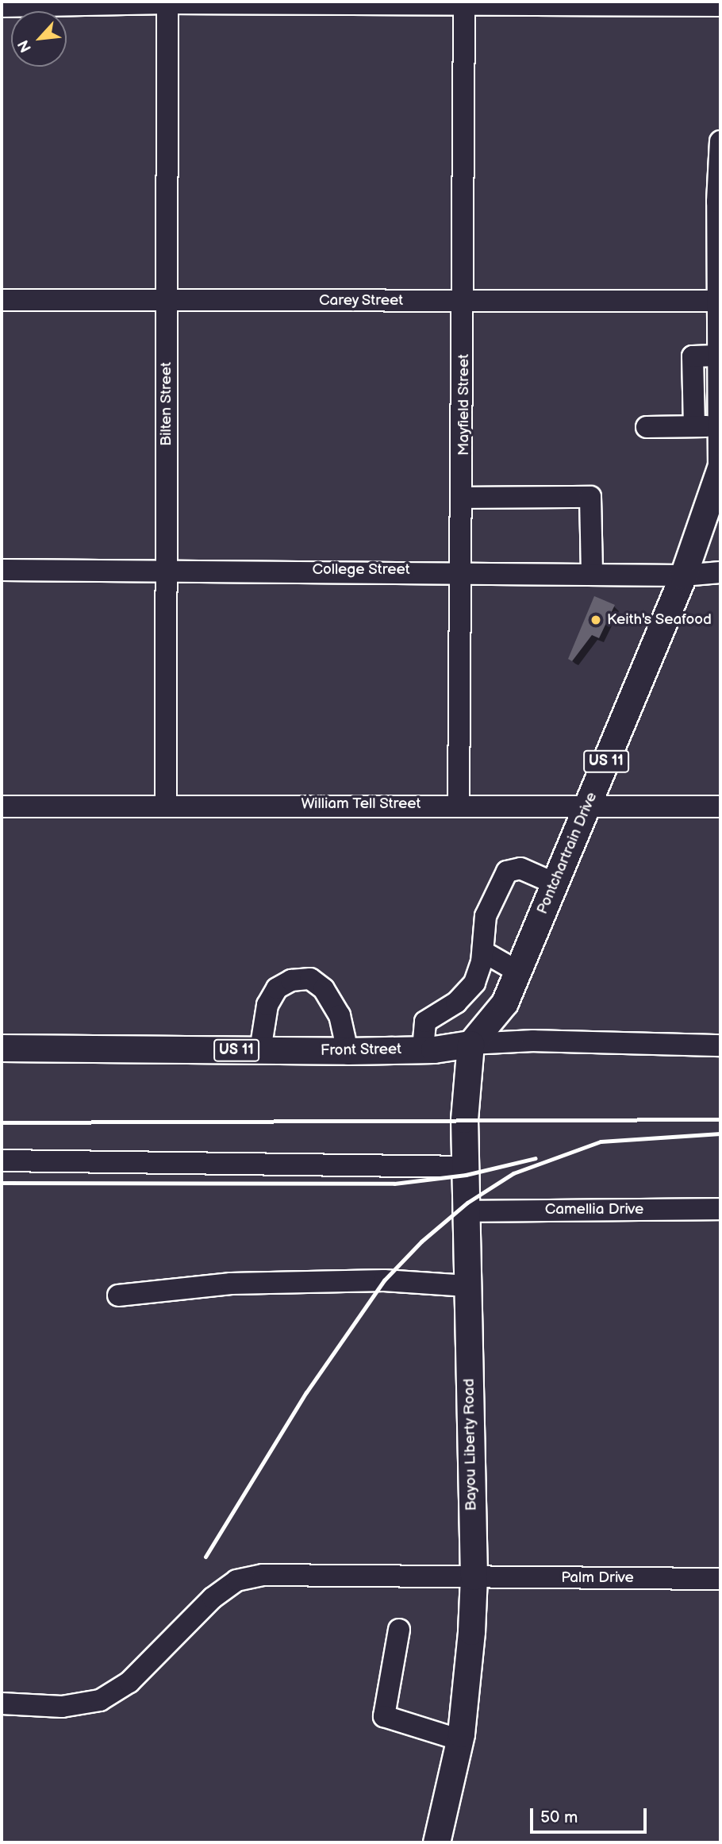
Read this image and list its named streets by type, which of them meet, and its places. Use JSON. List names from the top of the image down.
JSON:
{
  "streets": {
    "main road": [
      "US 11",
      "Pontchartrain Drive",
      "Front Street",
      "Bayou Liberty Road"
    ],
    "street": [
      "Carey Street",
      "Bilten Street",
      "Mayfield Street",
      "College Street",
      "William Tell Street",
      "Camellia Drive",
      "Palm Drive"
    ]
  },
  "crossings": [
    ["Carey Street", "Bilten Street"],
    ["Carey Street", "Mayfield Street"],
    ["Bilten Street", "College Street"],
    ["Bilten Street", "William Tell Street"],
    ["Mayfield Street", "College Street"],
    ["Mayfield Street", "William Tell Street"],
    ["College Street", "Pontchartrain Drive"],
    ["William Tell Street", "Pontchartrain Drive"],
    ["Pontchartrain Drive", "Front Street"],
    ["Pontchartrain Drive", "Bayou Liberty Road"],
    ["Front Street", "Bayou Liberty Road"],
    ["Camellia Drive", "Bayou Liberty Road"],
    ["Bayou Liberty Road", "Palm Drive"]
  ],
  "places": ["Keith's Seafood"],
  "scale_bar": "50 m",
  "north": "bottom left"
}
